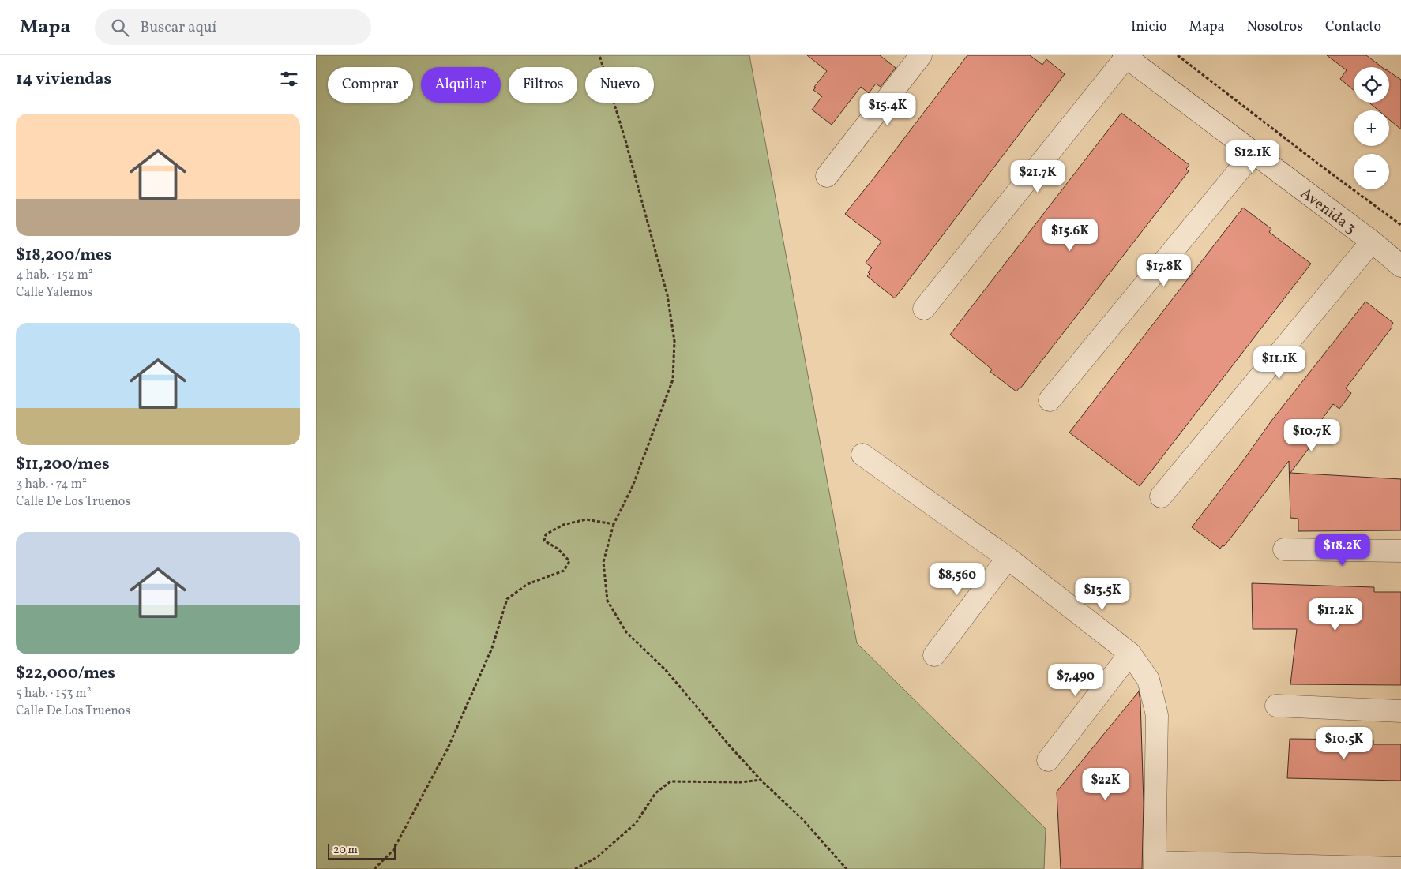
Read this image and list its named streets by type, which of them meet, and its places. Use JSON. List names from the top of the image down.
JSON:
{
  "streets": {
    "street": ["Avenida 3"]
  },
  "scale_bar": "20 m",
  "page": {
    "header": "Mapa",
    "search": "Buscar aquí",
    "nav": [
      "Inicio",
      "Mapa",
      "Nosotros",
      "Contacto"
    ],
    "heading": "14 viviendas",
    "map_buttons": ["+", "−"],
    "chip": [
      "Comprar",
      "Alquilar",
      "Filtros",
      "Nuevo"
    ],
    "price": [
      "$15.4K",
      "$12.1K",
      "$21.7K",
      "$15.6K",
      "$17.8K",
      "$11.1K",
      "$10.7K",
      "$18.2K",
      "$8,560",
      "$13.5K",
      "$11.2K",
      "$7,490",
      "$10.5K",
      "$22K"
    ],
    "list": [
      {
        "name": "$18,200/mes",
        "note": "4 hab. · 152 m² · Calle Yalemos"
      },
      {
        "name": "$11,200/mes",
        "note": "3 hab. · 74 m² · Calle De Los Truenos"
      },
      {
        "name": "$22,000/mes",
        "note": "5 hab. · 153 m² · Calle De Los Truenos"
      }
    ],
    "scale": "20 m"
  }
}
